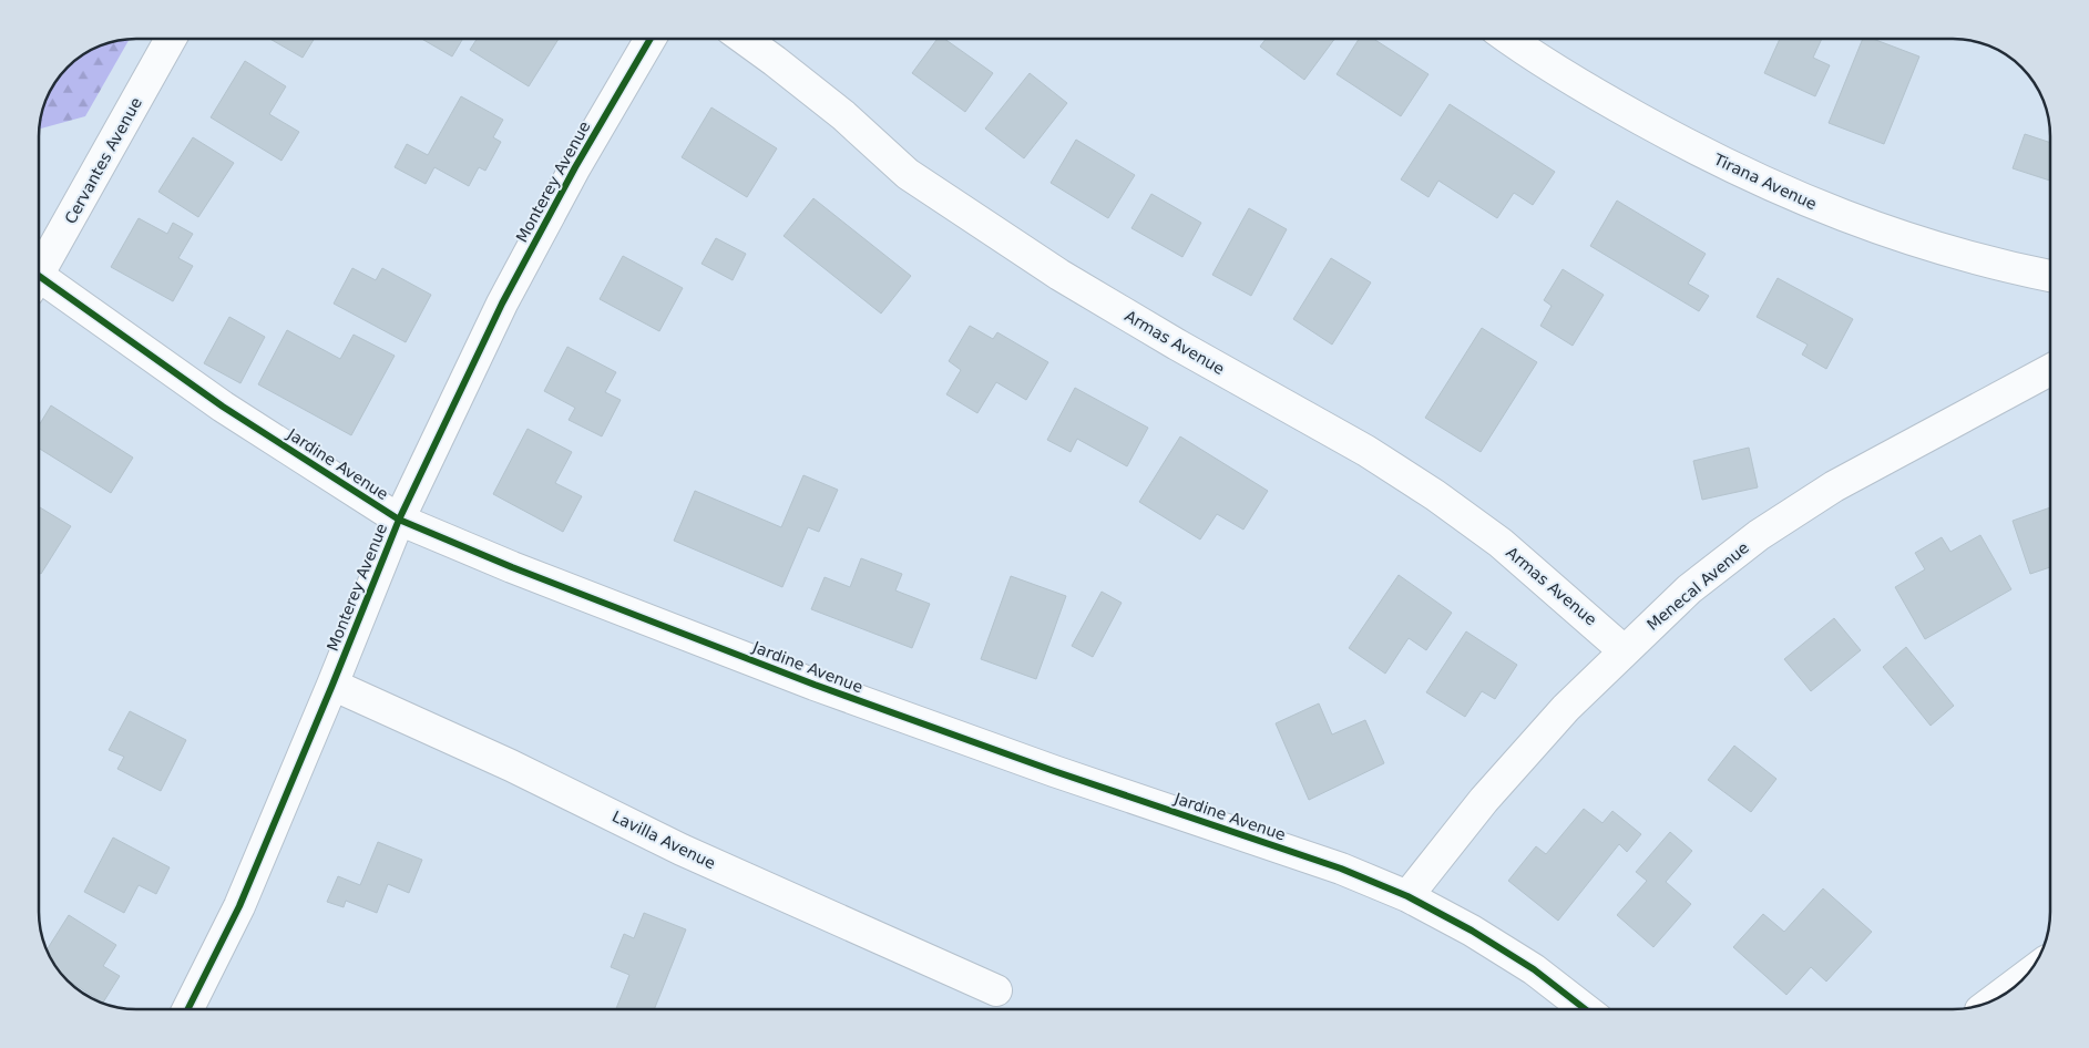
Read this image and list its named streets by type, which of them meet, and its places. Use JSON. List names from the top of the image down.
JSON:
{
  "streets": {
    "street": [
      "Cervantes Avenue",
      "Monterey Avenue",
      "Tirana Avenue",
      "Armas Avenue",
      "Jardine Avenue",
      "Menecal Avenue",
      "Lavilla Avenue"
    ]
  },
  "crossings": [
    ["Monterey Avenue", "Jardine Avenue"],
    ["Monterey Avenue", "Lavilla Avenue"],
    ["Armas Avenue", "Menecal Avenue"],
    ["Jardine Avenue", "Menecal Avenue"]
  ]
}
